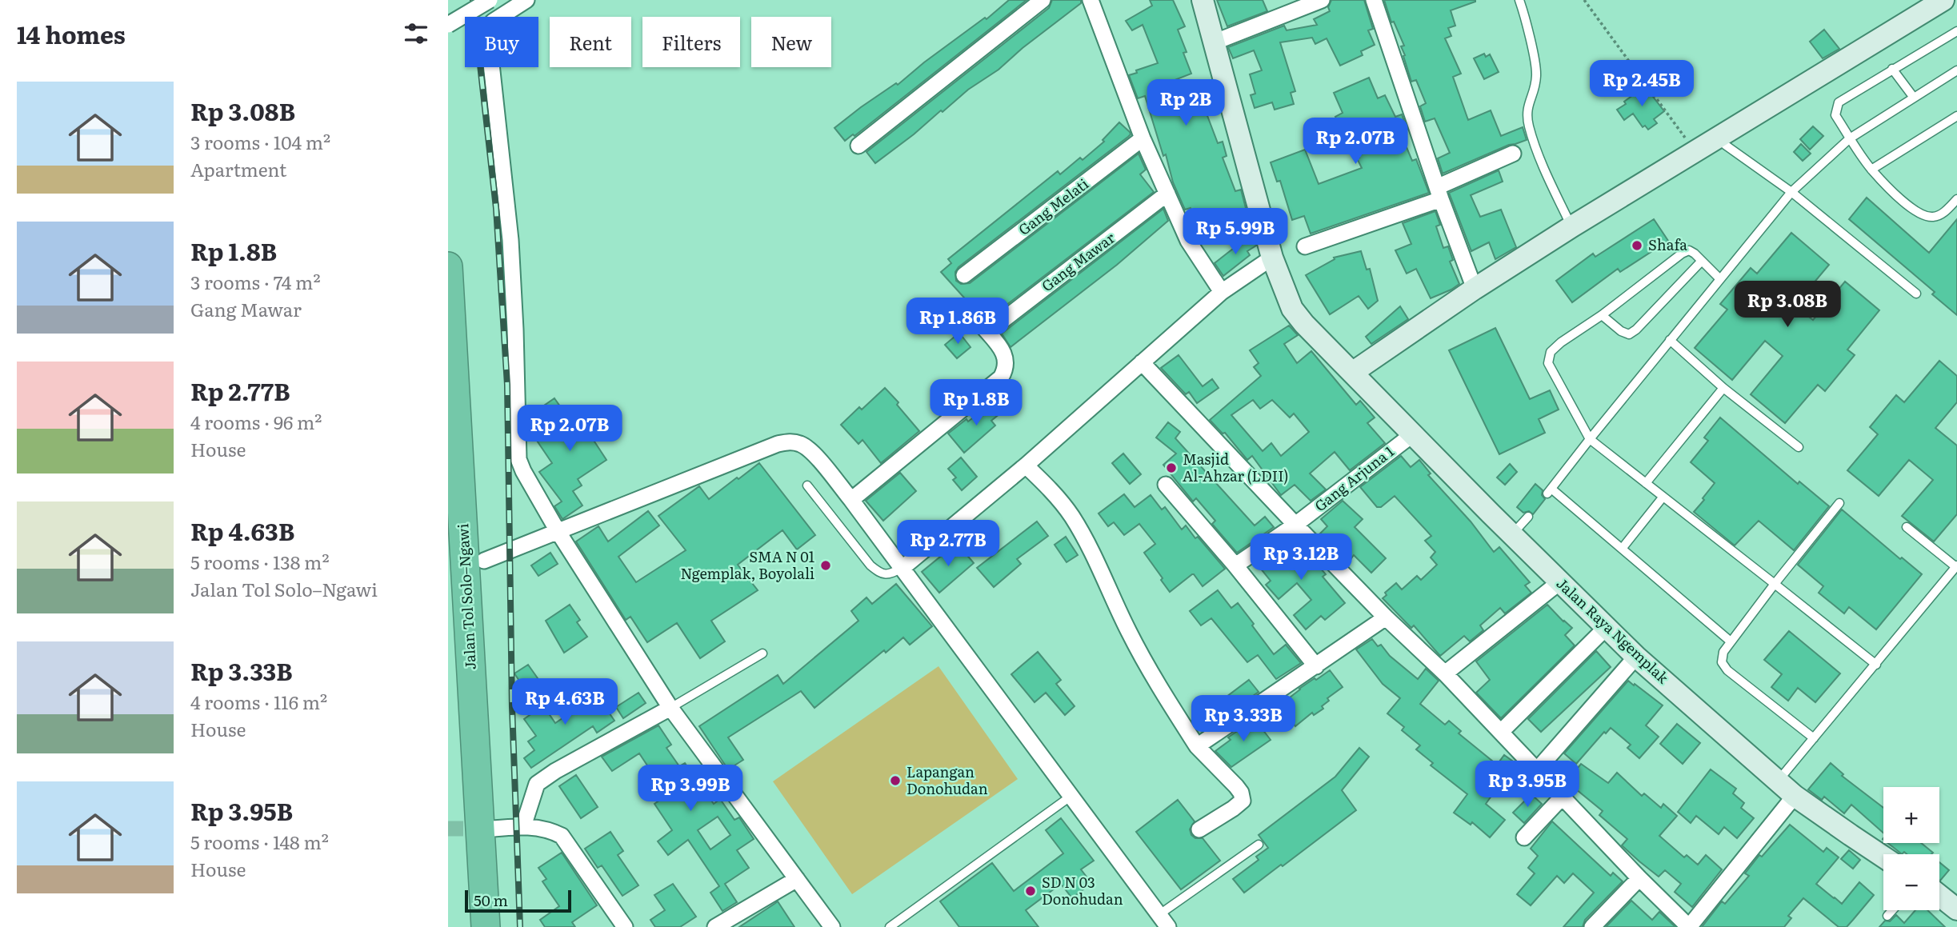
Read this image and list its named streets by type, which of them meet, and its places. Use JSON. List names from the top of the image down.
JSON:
{
  "streets": {
    "highway": ["Jalan Tol Solo–Ngawi"],
    "main road": ["Jalan Raya Ngemplak"],
    "street": ["Gang Melati", "Gang Mawar", "Gang Arjuna 1"]
  },
  "crossings": [
    ["Gang Arjuna 1", "Jalan Raya Ngemplak"]
  ],
  "places": [
    "Shafa",
    "Masjid Al-Ahzar (LDII)",
    "SMA N 01 Ngemplak, Boyolali",
    "Lapangan Donohudan",
    "SD N 03 Donohudan"
  ],
  "scale_bar": "50 m",
  "page": {
    "heading": "14 homes",
    "chip": [
      "Buy",
      "Rent",
      "Filters",
      "New"
    ],
    "price": [
      "Rp 2.45B",
      "Rp 2B",
      "Rp 2.07B",
      "Rp 5.99B",
      "Rp 3.08B",
      "Rp 1.86B",
      "Rp 1.8B",
      "Rp 2.07B",
      "Rp 2.77B",
      "Rp 3.12B",
      "Rp 4.63B",
      "Rp 3.33B",
      "Rp 3.95B",
      "Rp 3.99B"
    ],
    "list": [
      {
        "name": "Rp 3.08B",
        "note": "3 rooms · 104 m² · Apartment"
      },
      {
        "name": "Rp 1.8B",
        "note": "3 rooms · 74 m² · Gang Mawar"
      },
      {
        "name": "Rp 2.77B",
        "note": "4 rooms · 96 m² · House"
      },
      {
        "name": "Rp 4.63B",
        "note": "5 rooms · 138 m² · Jalan Tol Solo–Ngawi"
      },
      {
        "name": "Rp 3.33B",
        "note": "4 rooms · 116 m² · House"
      },
      {
        "name": "Rp 3.95B",
        "note": "5 rooms · 148 m² · House"
      }
    ],
    "map_buttons": ["+", "−"],
    "scale": "50 m"
  }
}
